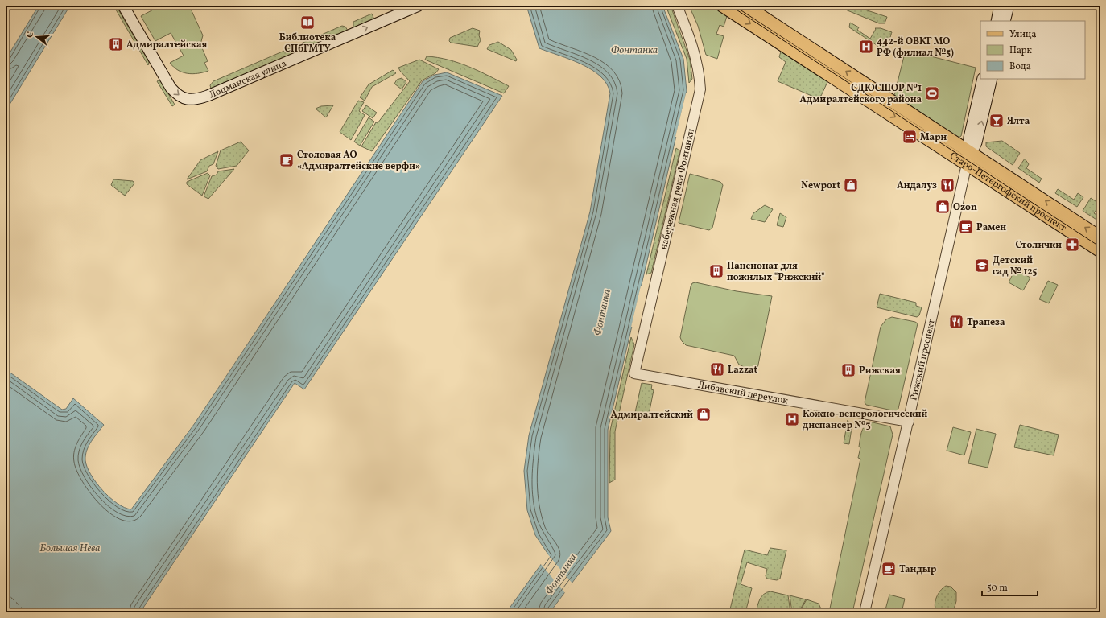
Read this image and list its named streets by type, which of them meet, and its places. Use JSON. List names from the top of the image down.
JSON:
{
  "streets": {
    "main road": ["Лоцманская улица", "Старо-Петергофский проспект", "Рижский проспект"],
    "street": ["набережная реки Фонтанки", "Либавский переулок"]
  },
  "crossings": [
    ["набережная реки Фонтанки", "Либавский переулок"],
    ["Старо-Петергофский проспект", "Рижский проспект"],
    ["Рижский проспект", "Либавский переулок"]
  ],
  "one_way": ["Лоцманская улица"],
  "water": ["Фонтанка", "Большая Нева"],
  "places": {
    "library": ["Библиотека СПбГМТУ"],
    "building": ["Адмиралтейская", "Пансионат для пожилых \"Рижский\"", "Рижская"],
    "hospital": ["442-й ОВКГ МО РФ (филиал №5)", "Кожно-венерологический диспансер №3"],
    "sports": ["СДЮСШОР №1 Адмиралтейского района"],
    "bar": ["Ялта"],
    "hotel": ["Мари"],
    "cafe": ["Столовая АО «Адмиралтейские верфи»", "Рамен", "Тандыр"],
    "shop": ["Newport", "Ozon", "Адмиралтейский"],
    "restaurant": ["Андалуз", "Трапеза", "Lazzat"],
    "pharmacy": ["Столички"],
    "school or university": ["Детский сад № 125"]
  },
  "legend": ["Улица", "Парк", "Вода"],
  "scale_bar": "50 m",
  "north": "left"
}
